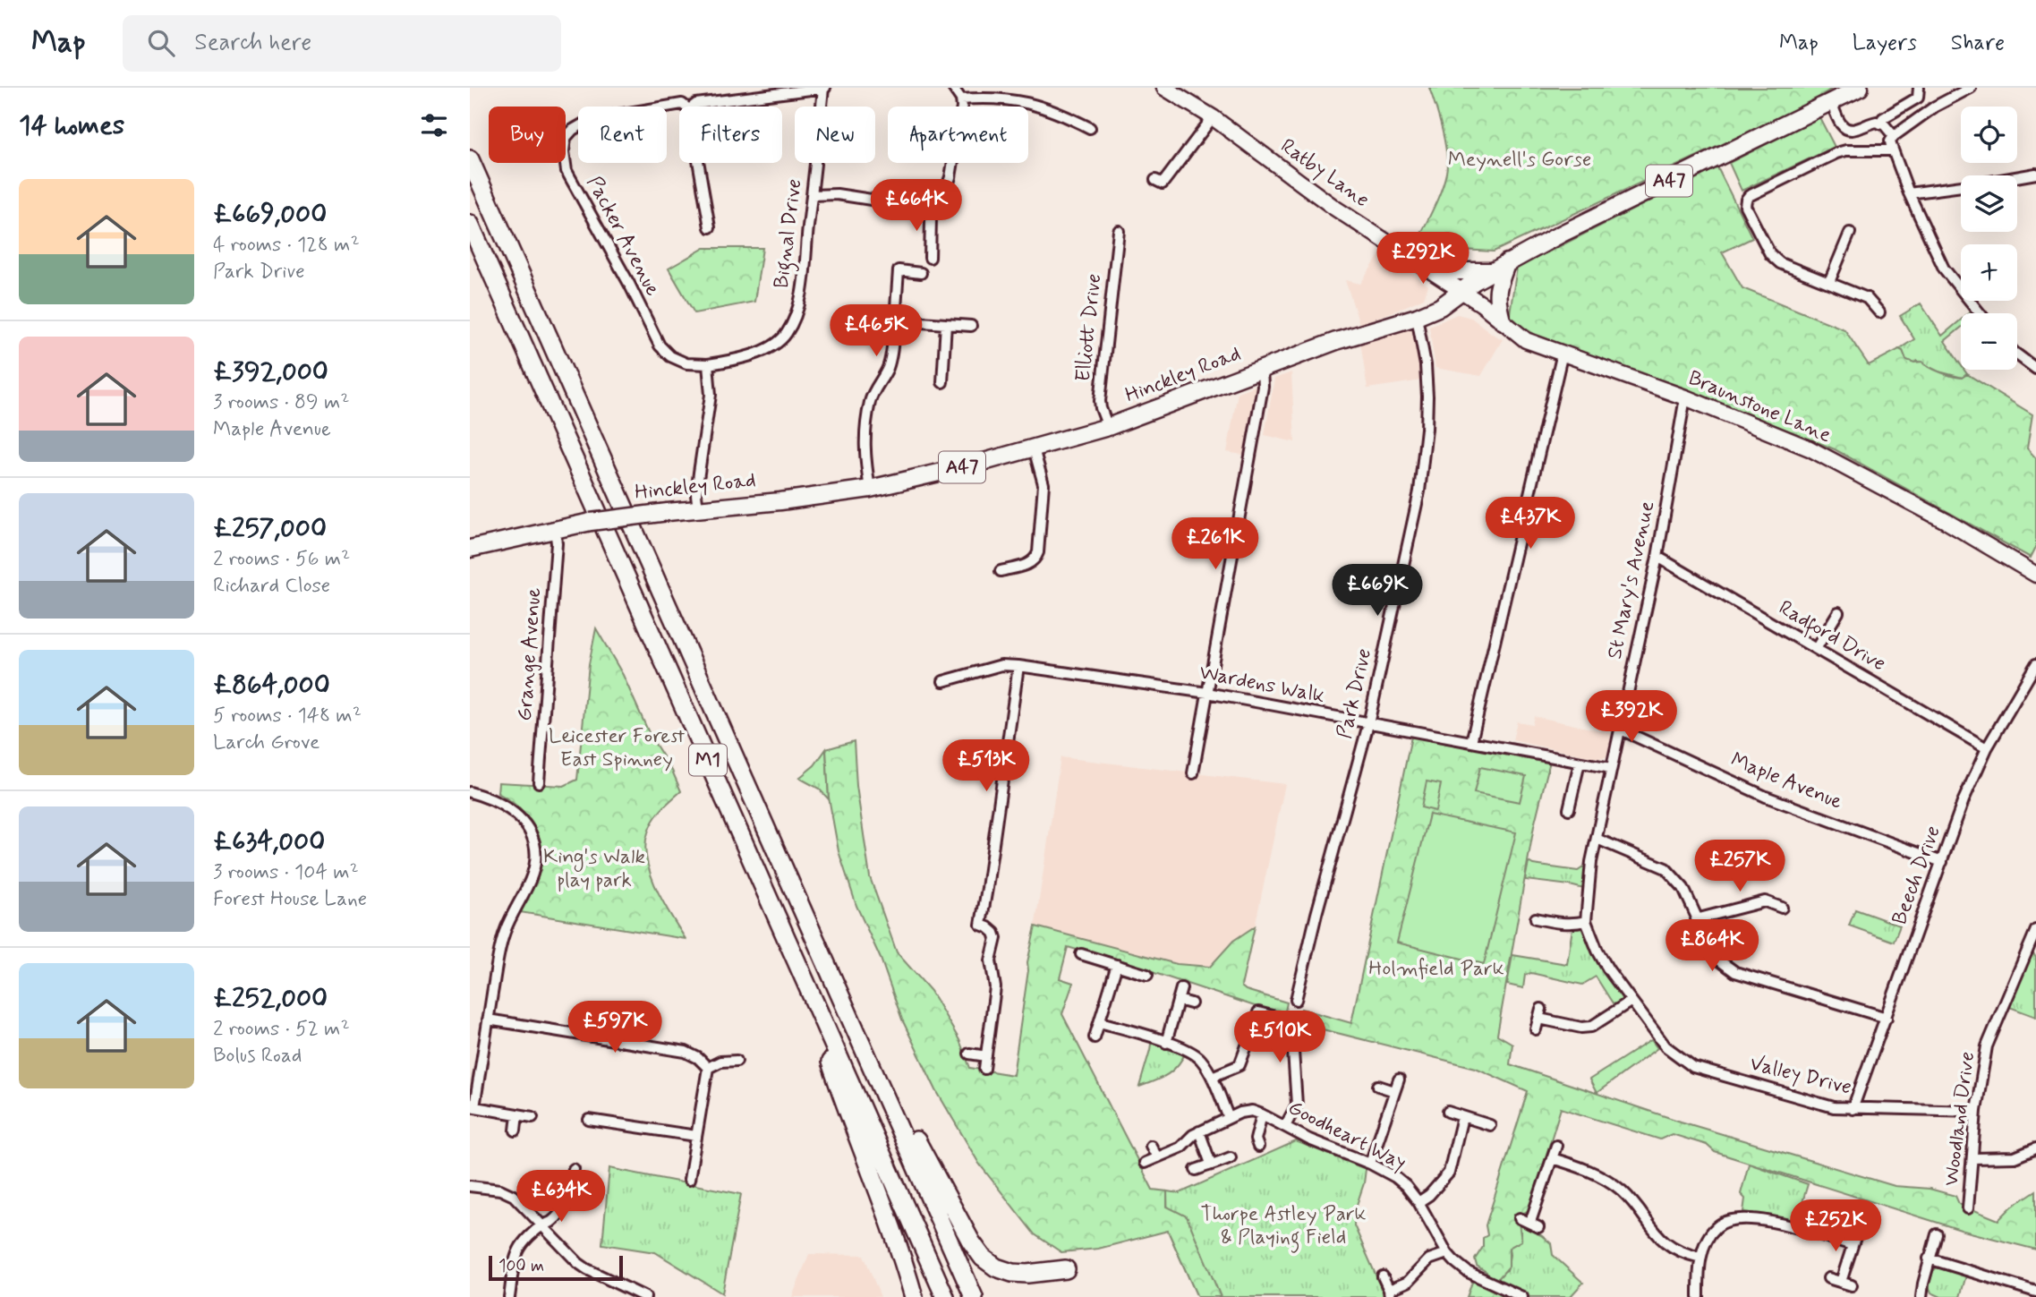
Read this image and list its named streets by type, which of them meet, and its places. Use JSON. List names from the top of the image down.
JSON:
{
  "streets": {
    "highway": ["M1"],
    "main road": ["A47", "Hinckley Road"],
    "street": [
      "Ratby Lane",
      "Bignal Drive",
      "Packer Avenue",
      "Elliott Drive",
      "Braunstone Lane",
      "St Mary's Avenue",
      "Radford Drive",
      "Grange Avenue",
      "Wardens Walk",
      "Park Drive",
      "Maple Avenue",
      "Beech Drive",
      "Valley Drive",
      "Woodland Drive",
      "Goodheart Way"
    ]
  },
  "crossings": [
    ["Ratby Lane", "Hinckley Road"],
    ["Ratby Lane", "Braunstone Lane"],
    ["Bignal Drive", "Packer Avenue"],
    ["Elliott Drive", "Hinckley Road"],
    ["Hinckley Road", "Braunstone Lane"],
    ["Hinckley Road", "Grange Avenue"],
    ["Hinckley Road", "Park Drive"],
    ["Braunstone Lane", "St Mary's Avenue"],
    ["St Mary's Avenue", "Radford Drive"],
    ["St Mary's Avenue", "Wardens Walk"],
    ["St Mary's Avenue", "Maple Avenue"],
    ["St Mary's Avenue", "Valley Drive"],
    ["Radford Drive", "Beech Drive"],
    ["Wardens Walk", "Park Drive"],
    ["Maple Avenue", "Beech Drive"],
    ["Beech Drive", "Valley Drive"],
    ["Valley Drive", "Woodland Drive"]
  ],
  "parks": [
    "Meynell's Gorse",
    "Leicester Forest East Spinney",
    "King's Walk play park",
    "Holmfield Park",
    "Thorpe Astley Park & Playing Field"
  ],
  "scale_bar": "100 m",
  "page": {
    "header": "Map",
    "search": "Search here",
    "nav": ["Map", "Layers", "Share"],
    "heading": "14 homes",
    "map_buttons": ["+", "−"],
    "chip": [
      "Buy",
      "Rent",
      "Filters",
      "New",
      "Apartment"
    ],
    "list": [
      {
        "name": "£669,000",
        "note": "4 rooms · 128 m² · Park Drive"
      },
      {
        "name": "£392,000",
        "note": "3 rooms · 89 m² · Maple Avenue"
      },
      {
        "name": "£257,000",
        "note": "2 rooms · 56 m² · Richard Close"
      },
      {
        "name": "£864,000",
        "note": "5 rooms · 148 m² · Larch Grove"
      },
      {
        "name": "£634,000",
        "note": "3 rooms · 104 m² · Forest House Lane"
      },
      {
        "name": "£252,000",
        "note": "2 rooms · 52 m² · Bolus Road"
      }
    ],
    "price": [
      "£664K",
      "£292K",
      "£465K",
      "£437K",
      "£261K",
      "£669K",
      "£392K",
      "£513K",
      "£257K",
      "£864K",
      "£597K",
      "£510K",
      "£634K",
      "£252K"
    ],
    "scale": "100 m"
  }
}
